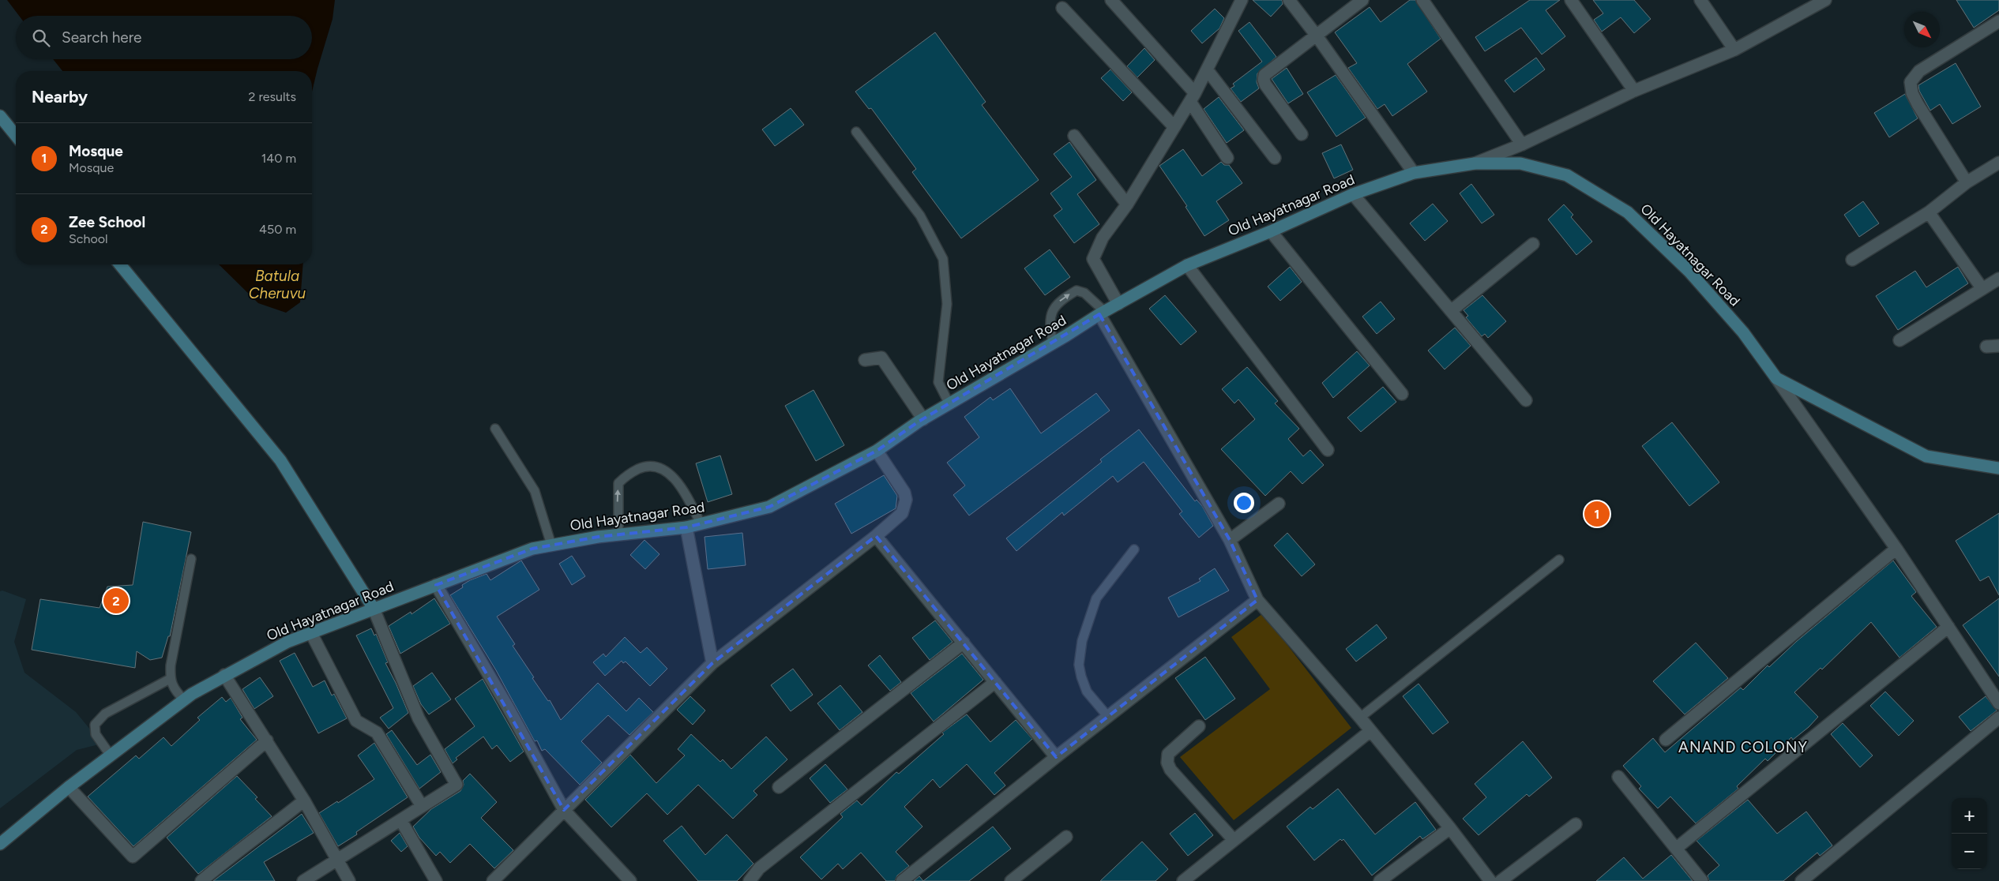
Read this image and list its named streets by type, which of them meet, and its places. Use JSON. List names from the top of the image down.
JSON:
{
  "streets": {
    "street": ["Old Hayatnagar Road"]
  },
  "districts": ["ANAND COLONY"],
  "water": ["Batula Cheruvu"],
  "north": "bottom right",
  "page": {
    "search": "Search here",
    "heading": ["Nearby", "2 results"],
    "list": [
      {
        "mark": "1",
        "name": "Mosque",
        "note": "Mosque",
        "value": "140 m"
      },
      {
        "mark": "2",
        "name": "Zee School",
        "note": "School",
        "value": "450 m"
      }
    ],
    "pins": ["1", "2"],
    "map_buttons": ["+", "−"]
  }
}
